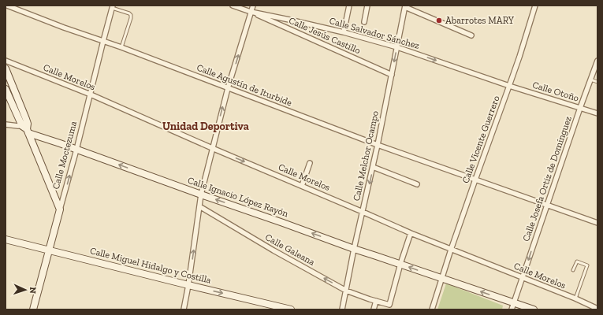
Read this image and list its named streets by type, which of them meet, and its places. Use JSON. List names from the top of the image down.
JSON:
{
  "streets": {
    "street": [
      "Calle Salvador Sánchez",
      "Calle Jesús Castillo",
      "Calle Morelos",
      "Calle Agustín de Iturbide",
      "Calle Otoño",
      "Calle Vicente Guerrero",
      "Calle Moctezuma",
      "Calle Melchor Ocampo",
      "Calle Josefa Ortiz de Domínguez",
      "Calle Ignacio López Rayón",
      "Calle Galeana",
      "Calle Miguel Hidalgo y Costilla"
    ]
  },
  "crossings": [
    ["Calle Salvador Sánchez", "Calle Jesús Castillo"],
    ["Calle Salvador Sánchez", "Calle Otoño"],
    ["Calle Salvador Sánchez", "Calle Vicente Guerrero"],
    ["Calle Salvador Sánchez", "Calle Melchor Ocampo"],
    ["Calle Jesús Castillo", "Calle Melchor Ocampo"],
    ["Calle Morelos", "Calle Vicente Guerrero"],
    ["Calle Morelos", "Calle Moctezuma"],
    ["Calle Morelos", "Calle Melchor Ocampo"],
    ["Calle Morelos", "Calle Josefa Ortiz de Domínguez"],
    ["Calle Agustín de Iturbide", "Calle Vicente Guerrero"],
    ["Calle Agustín de Iturbide", "Calle Moctezuma"],
    ["Calle Agustín de Iturbide", "Calle Melchor Ocampo"],
    ["Calle Agustín de Iturbide", "Calle Josefa Ortiz de Domínguez"],
    ["Calle Otoño", "Calle Vicente Guerrero"],
    ["Calle Otoño", "Calle Josefa Ortiz de Domínguez"],
    ["Calle Vicente Guerrero", "Calle Ignacio López Rayón"],
    ["Calle Moctezuma", "Calle Ignacio López Rayón"],
    ["Calle Moctezuma", "Calle Miguel Hidalgo y Costilla"],
    ["Calle Melchor Ocampo", "Calle Ignacio López Rayón"],
    ["Calle Melchor Ocampo", "Calle Galeana"],
    ["Calle Josefa Ortiz de Domínguez", "Calle Ignacio López Rayón"],
    ["Calle Ignacio López Rayón", "Calle Galeana"]
  ],
  "one_way": ["Calle Ignacio López Rayón", "Calle Galeana", "Calle Miguel Hidalgo y Costilla"],
  "districts": ["Unidad Deportiva"],
  "places": ["Abarrotes MARY"],
  "north": "right"
}
